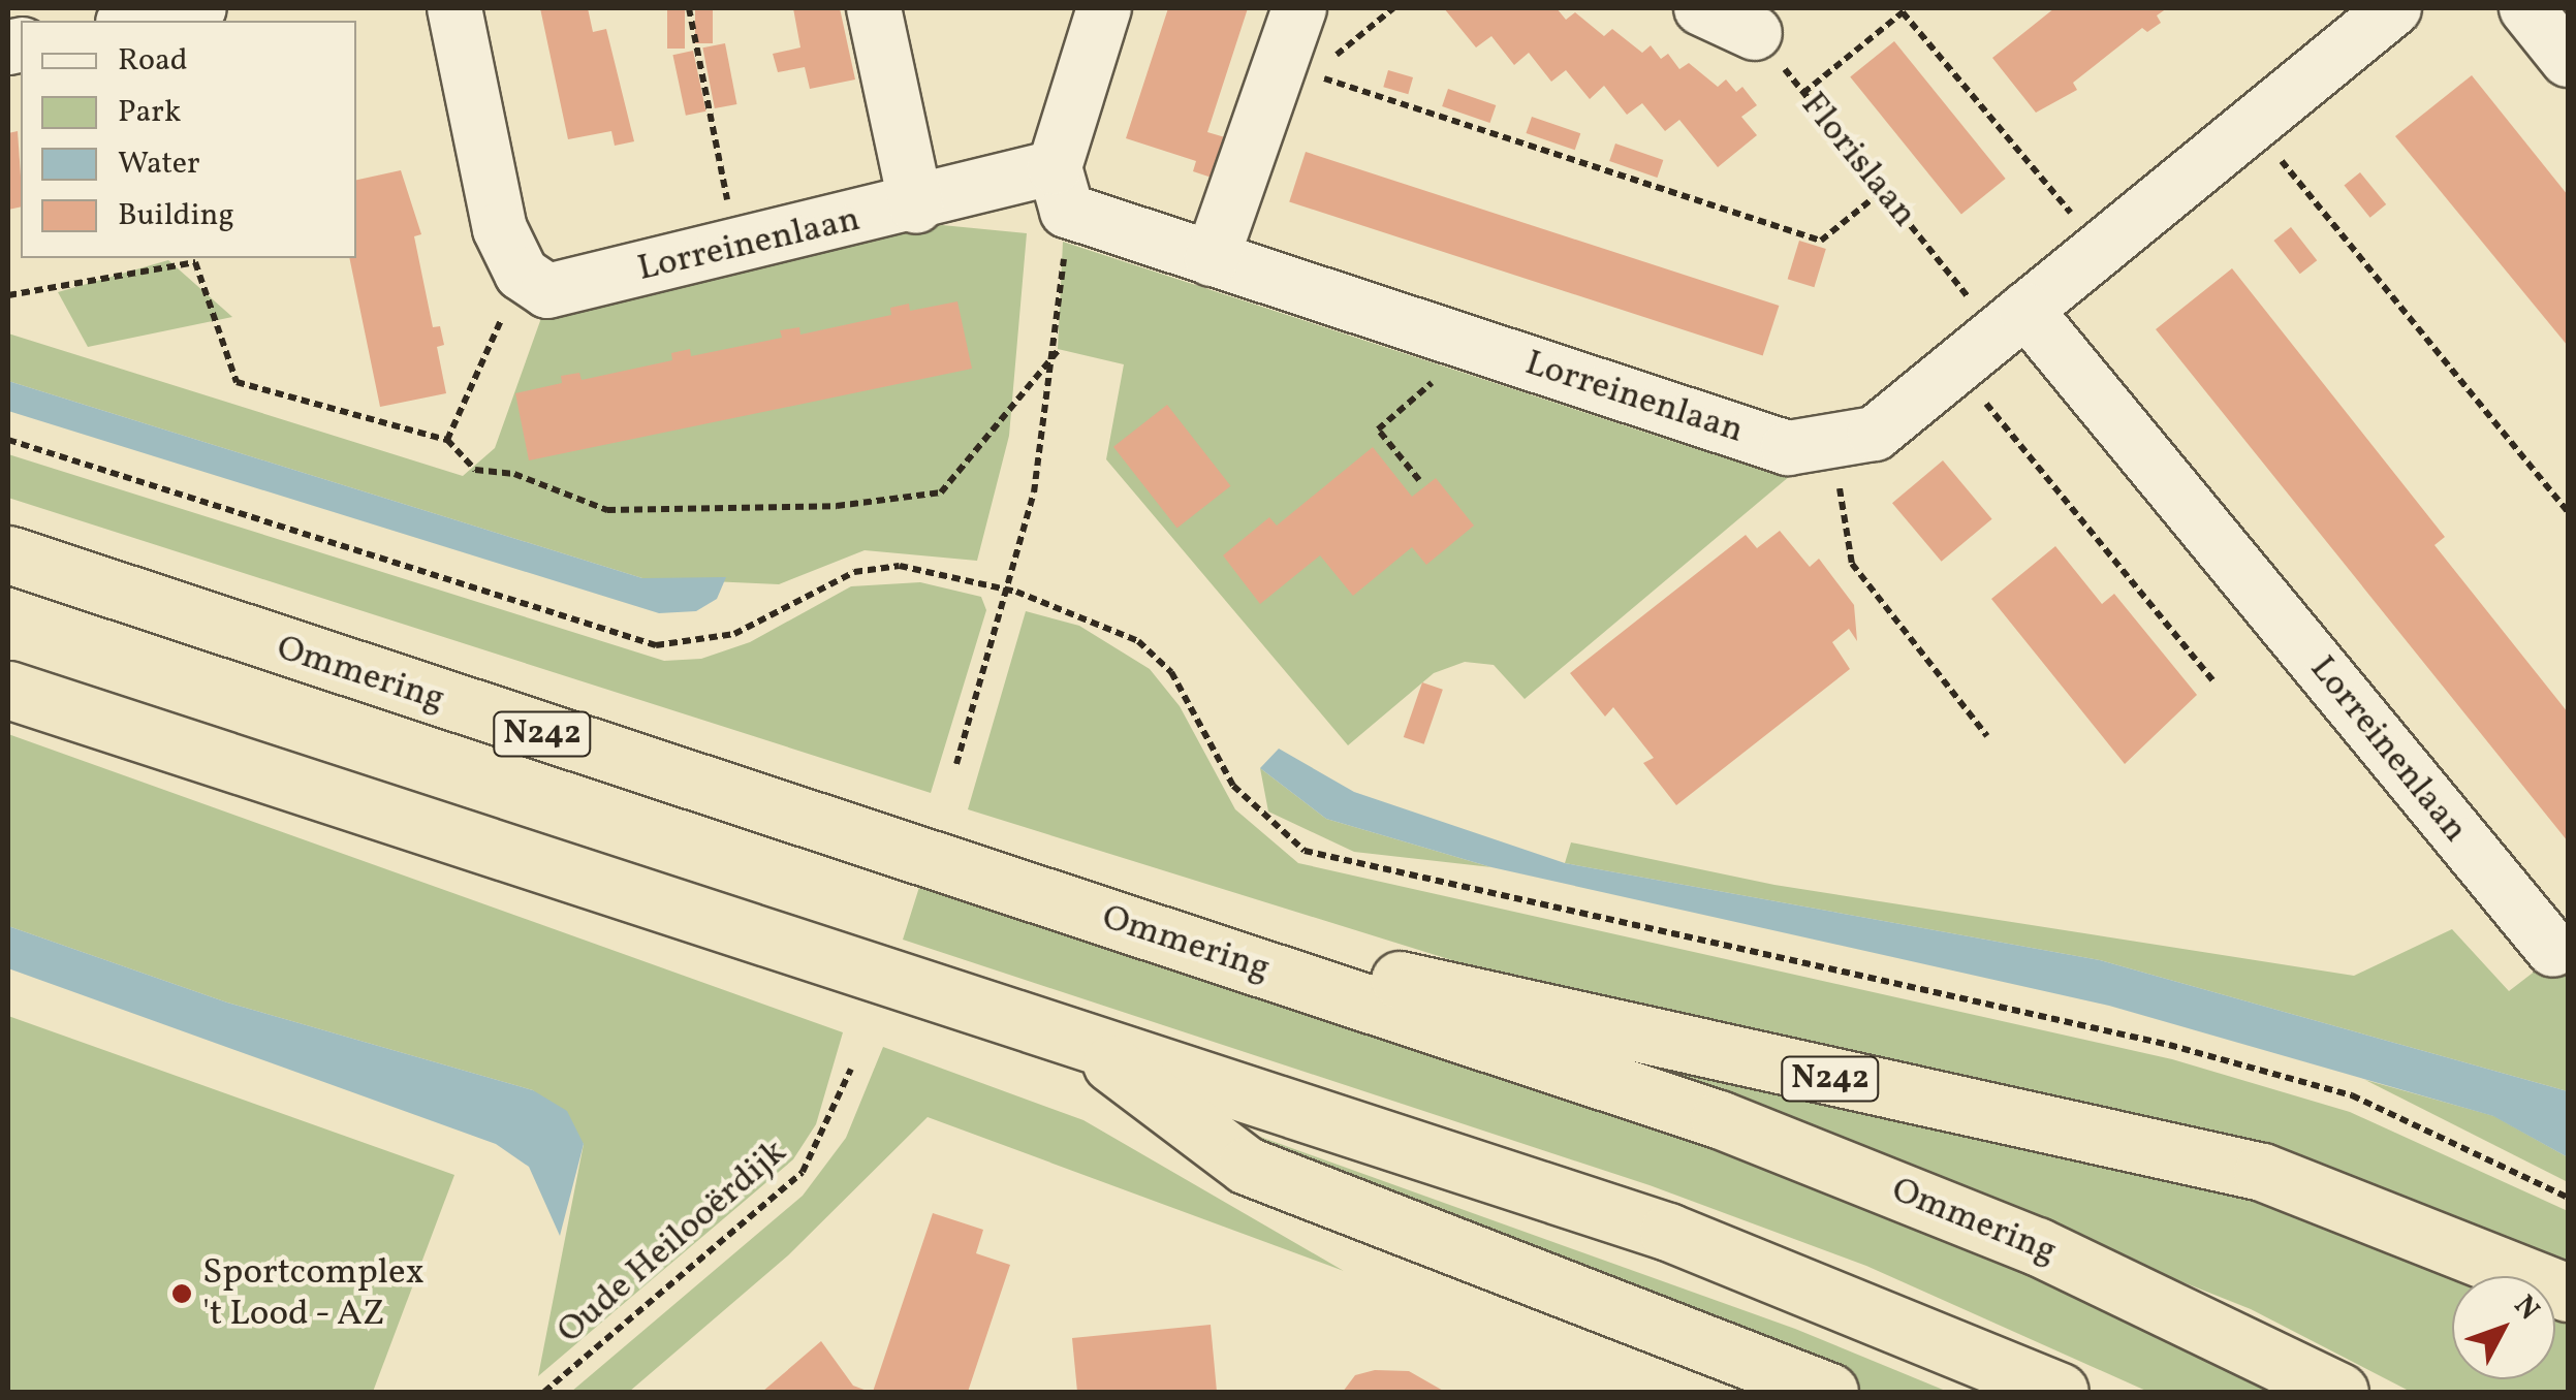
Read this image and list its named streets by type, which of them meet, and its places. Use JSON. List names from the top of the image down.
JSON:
{
  "streets": {
    "highway": ["Ommering", "N242"],
    "street": ["Lorreinenlaan"],
    "path": ["Florislaan", "Oude Heilooërdijk"]
  },
  "crossings": [
    ["Florislaan", "Lorreinenlaan"],
    ["Ommering", "N242"]
  ],
  "places": ["Sportcomplex 't Lood - AZ"],
  "legend": [
    "Road",
    "Park",
    "Water",
    "Building"
  ],
  "north": "top right"
}
